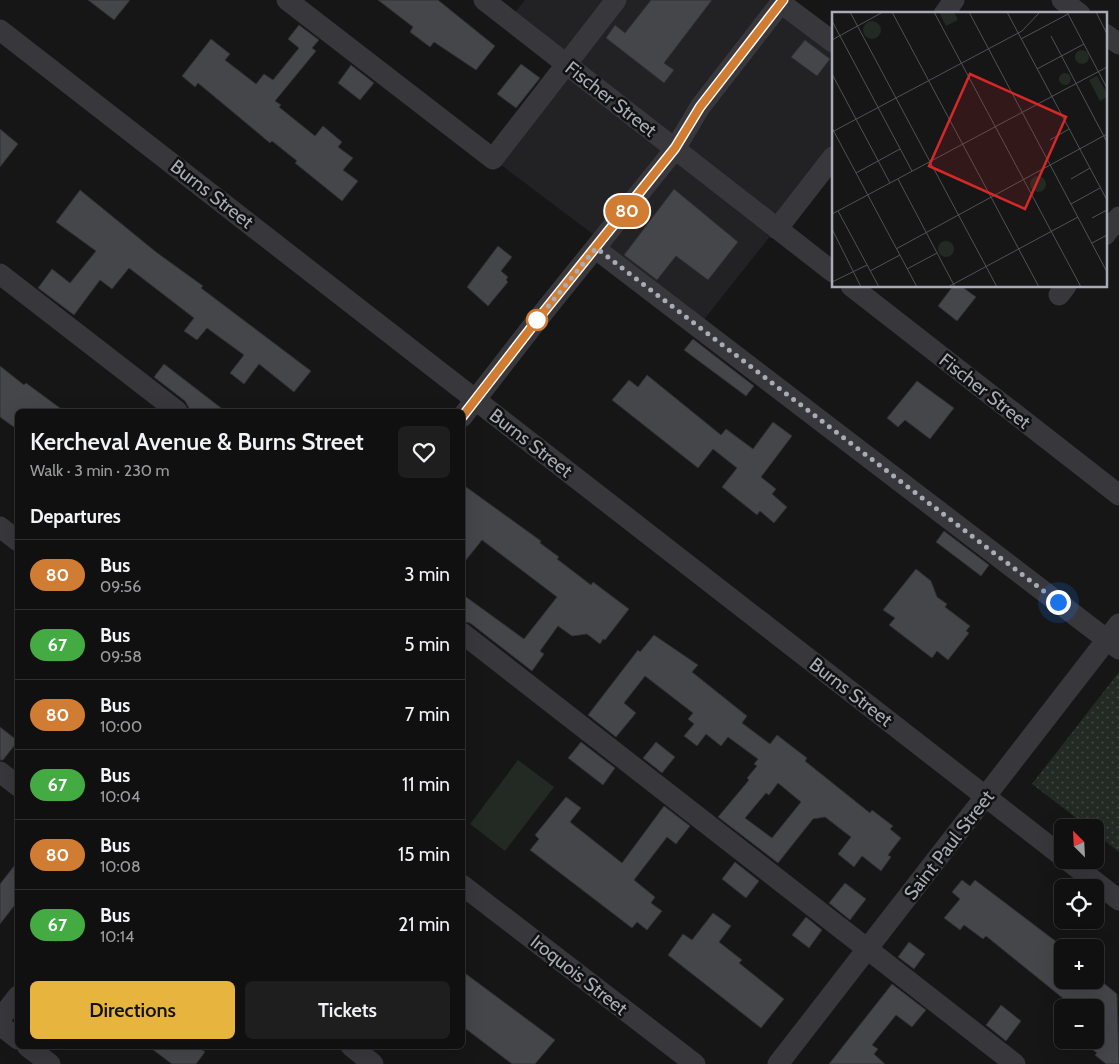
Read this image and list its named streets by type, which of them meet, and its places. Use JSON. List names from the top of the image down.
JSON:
{
  "streets": {
    "street": [
      "Fischer Street",
      "Burns Street",
      "Saint Paul Street",
      "Iroquois Street"
    ]
  },
  "crossings": [
    ["Burns Street", "Saint Paul Street"]
  ],
  "lines": ["bus line 80"],
  "north": "top left",
  "page": {
    "on_map": "80",
    "heading": [
      ["Kercheval Avenue & Burns Street", "Walk · 3 min · 230 m"],
      "Departures"
    ],
    "list": [
      {
        "mark": "80",
        "name": "Bus",
        "note": "09:56",
        "value": "3 min"
      },
      {
        "mark": "67",
        "name": "Bus",
        "note": "09:58",
        "value": "5 min"
      },
      {
        "mark": "80",
        "name": "Bus",
        "note": "10:00",
        "value": "7 min"
      },
      {
        "mark": "67",
        "name": "Bus",
        "note": "10:04",
        "value": "11 min"
      },
      {
        "mark": "80",
        "name": "Bus",
        "note": "10:08",
        "value": "15 min"
      },
      {
        "mark": "67",
        "name": "Bus",
        "note": "10:14",
        "value": "21 min"
      }
    ],
    "map_buttons": ["+", "−"],
    "buttons": ["Directions", "Tickets"]
  }
}
